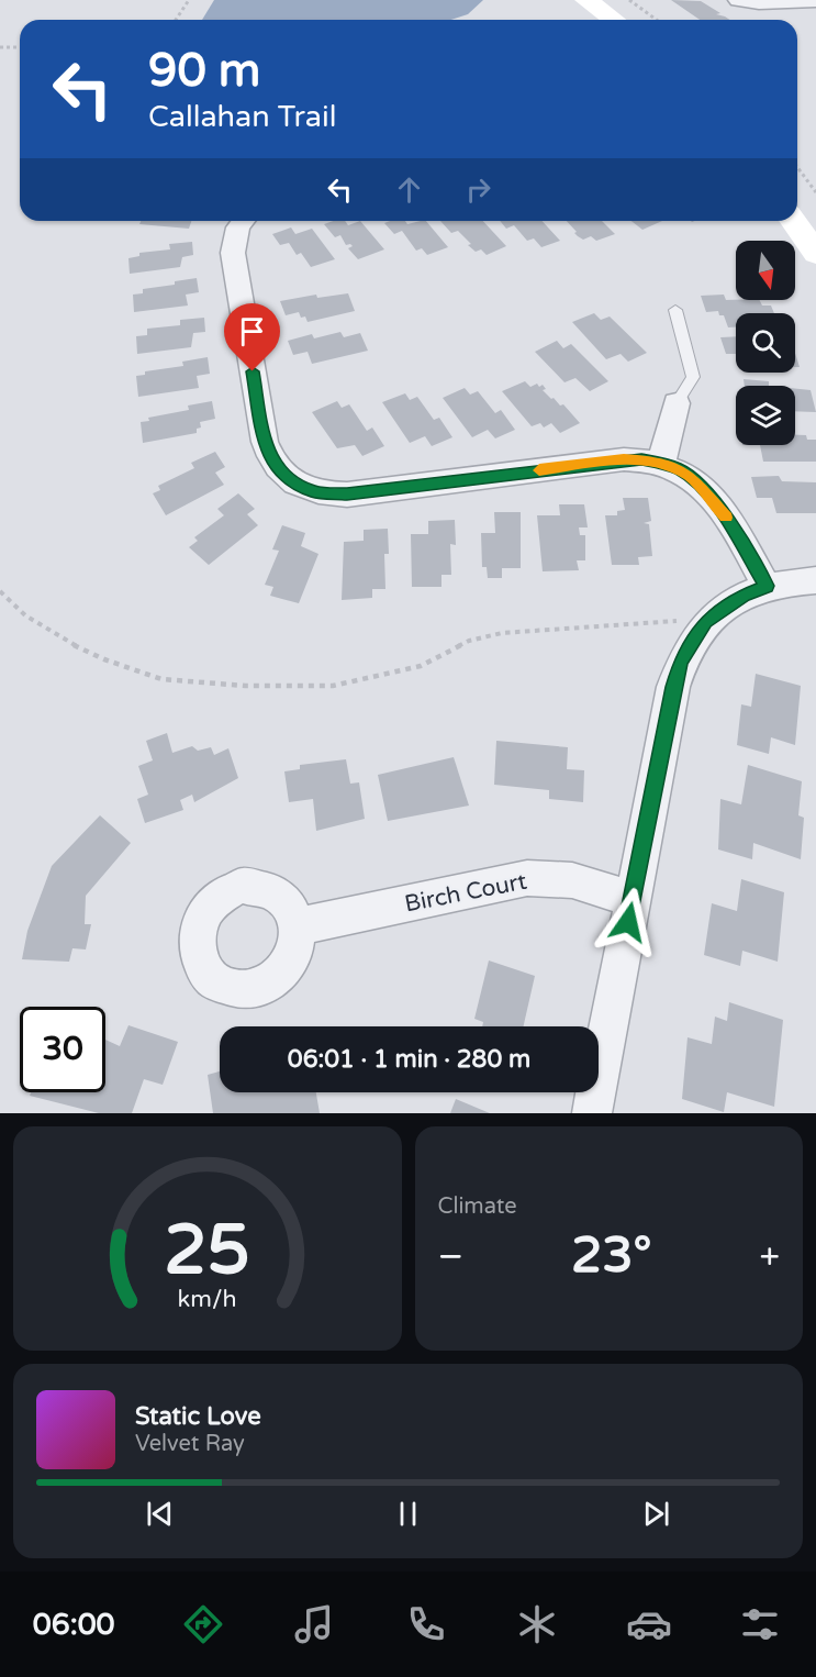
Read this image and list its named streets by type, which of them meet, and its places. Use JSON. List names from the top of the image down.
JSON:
{
  "streets": {
    "street": ["Birch Court"]
  },
  "north": "bottom",
  "page": {
    "turn": ["90 m", "Callahan Trail"],
    "limit": "30",
    "trip": "06:01 · 1 min · 280 m",
    "tile": "Climate",
    "heat": ["−", "23°", "+"],
    "song": ["Static Love", "Velvet Ray"],
    "tabs": "06:00",
    "gauge": ["25", "km/h"]
  }
}
